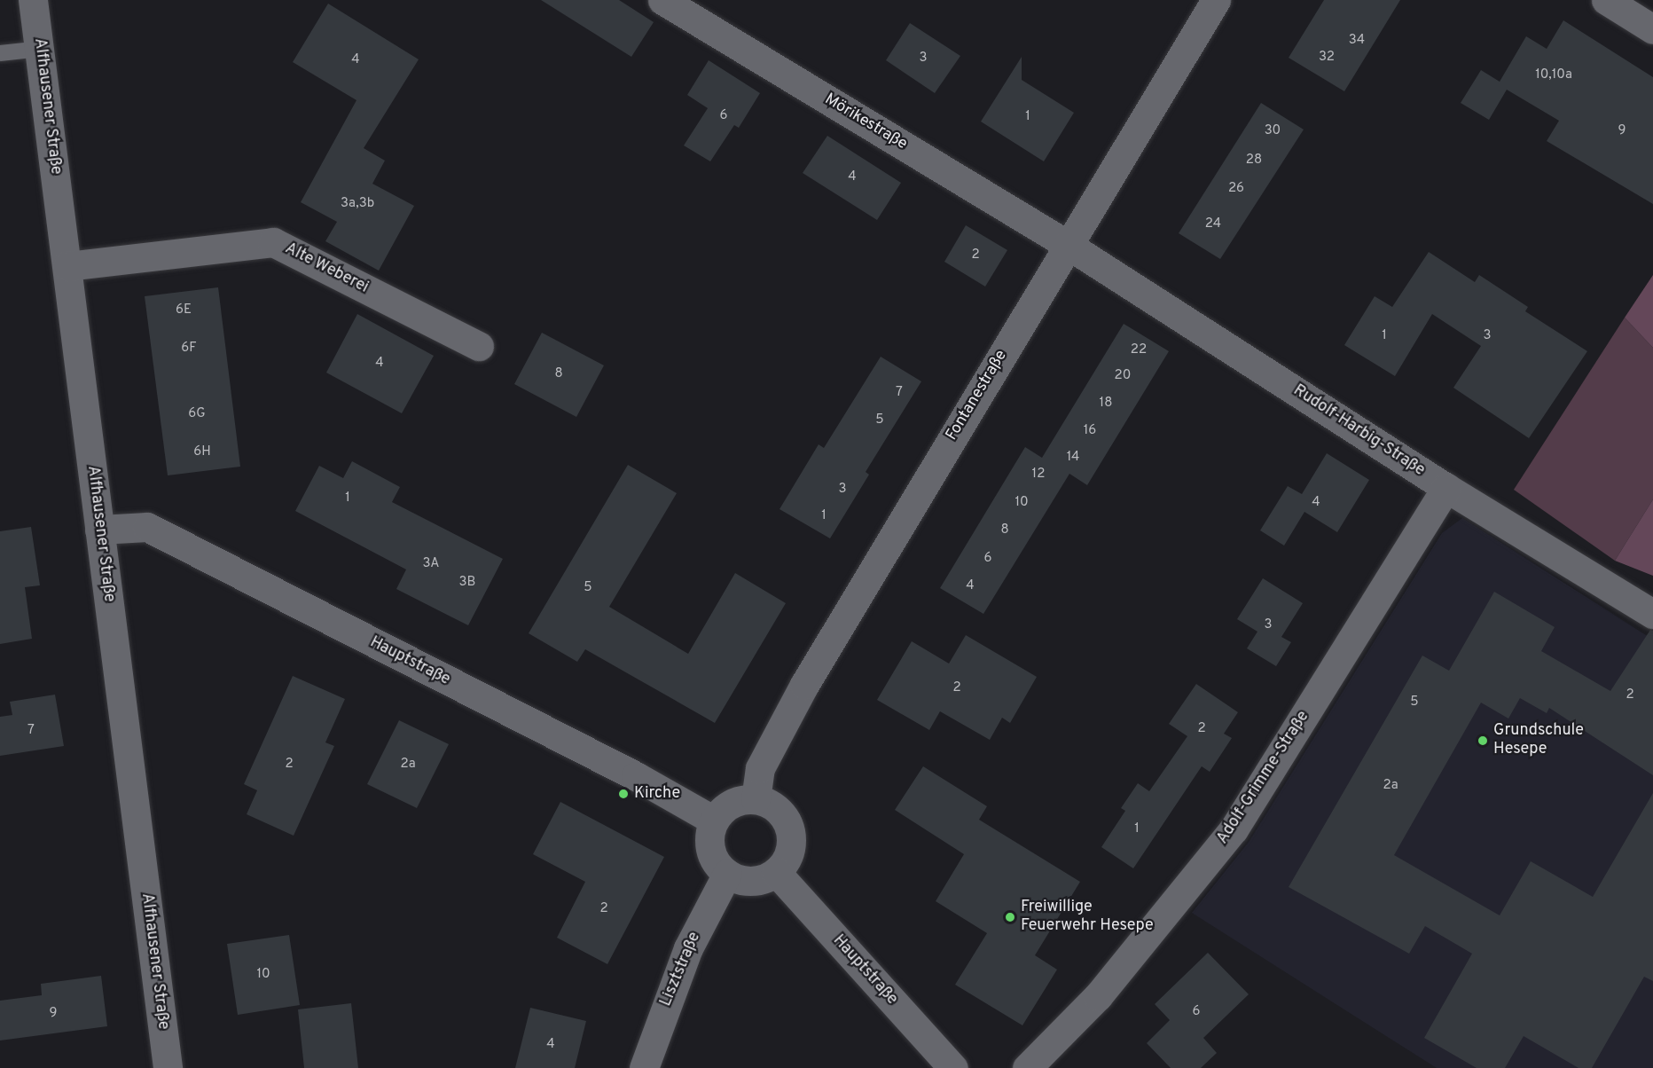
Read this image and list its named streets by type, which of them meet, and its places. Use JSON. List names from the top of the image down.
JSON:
{
  "streets": {
    "street": [
      "Alfhausener Straße",
      "Mörikestraße",
      "Alte Weberei",
      "Fontanestraße",
      "Rudolf-Harbig-Straße",
      "Hauptstraße",
      "Adolf-Grimme-Straße",
      "Lisztstraße"
    ]
  },
  "crossings": [
    ["Alfhausener Straße", "Alte Weberei"],
    ["Alfhausener Straße", "Hauptstraße"],
    ["Mörikestraße", "Fontanestraße"],
    ["Mörikestraße", "Rudolf-Harbig-Straße"],
    ["Fontanestraße", "Rudolf-Harbig-Straße"],
    ["Fontanestraße", "Hauptstraße"],
    ["Fontanestraße", "Lisztstraße"],
    ["Rudolf-Harbig-Straße", "Adolf-Grimme-Straße"],
    ["Hauptstraße", "Lisztstraße"]
  ],
  "places": ["Grundschule Hesepe", "Kirche", "Freiwillige Feuerwehr Hesepe"],
  "house_numbers": [
    "34",
    "32",
    "3",
    "4",
    "10,10a",
    "6",
    "1",
    "30",
    "9",
    "28",
    "4",
    "26",
    "3a,3b",
    "24",
    "2",
    "6E",
    "1",
    "3",
    "6F",
    "22",
    "4",
    "8",
    "20",
    "7",
    "18",
    "6G",
    "5",
    "16",
    "6H",
    "14",
    "12",
    "3",
    "1",
    "10",
    "4",
    "1",
    "8",
    "6",
    "3A",
    "3B",
    "4",
    "5",
    "3",
    "2",
    "2",
    "5",
    "2",
    "7",
    "2",
    "2a",
    "2a",
    "1",
    "2",
    "10",
    "6",
    "9",
    "4"
  ]
}
